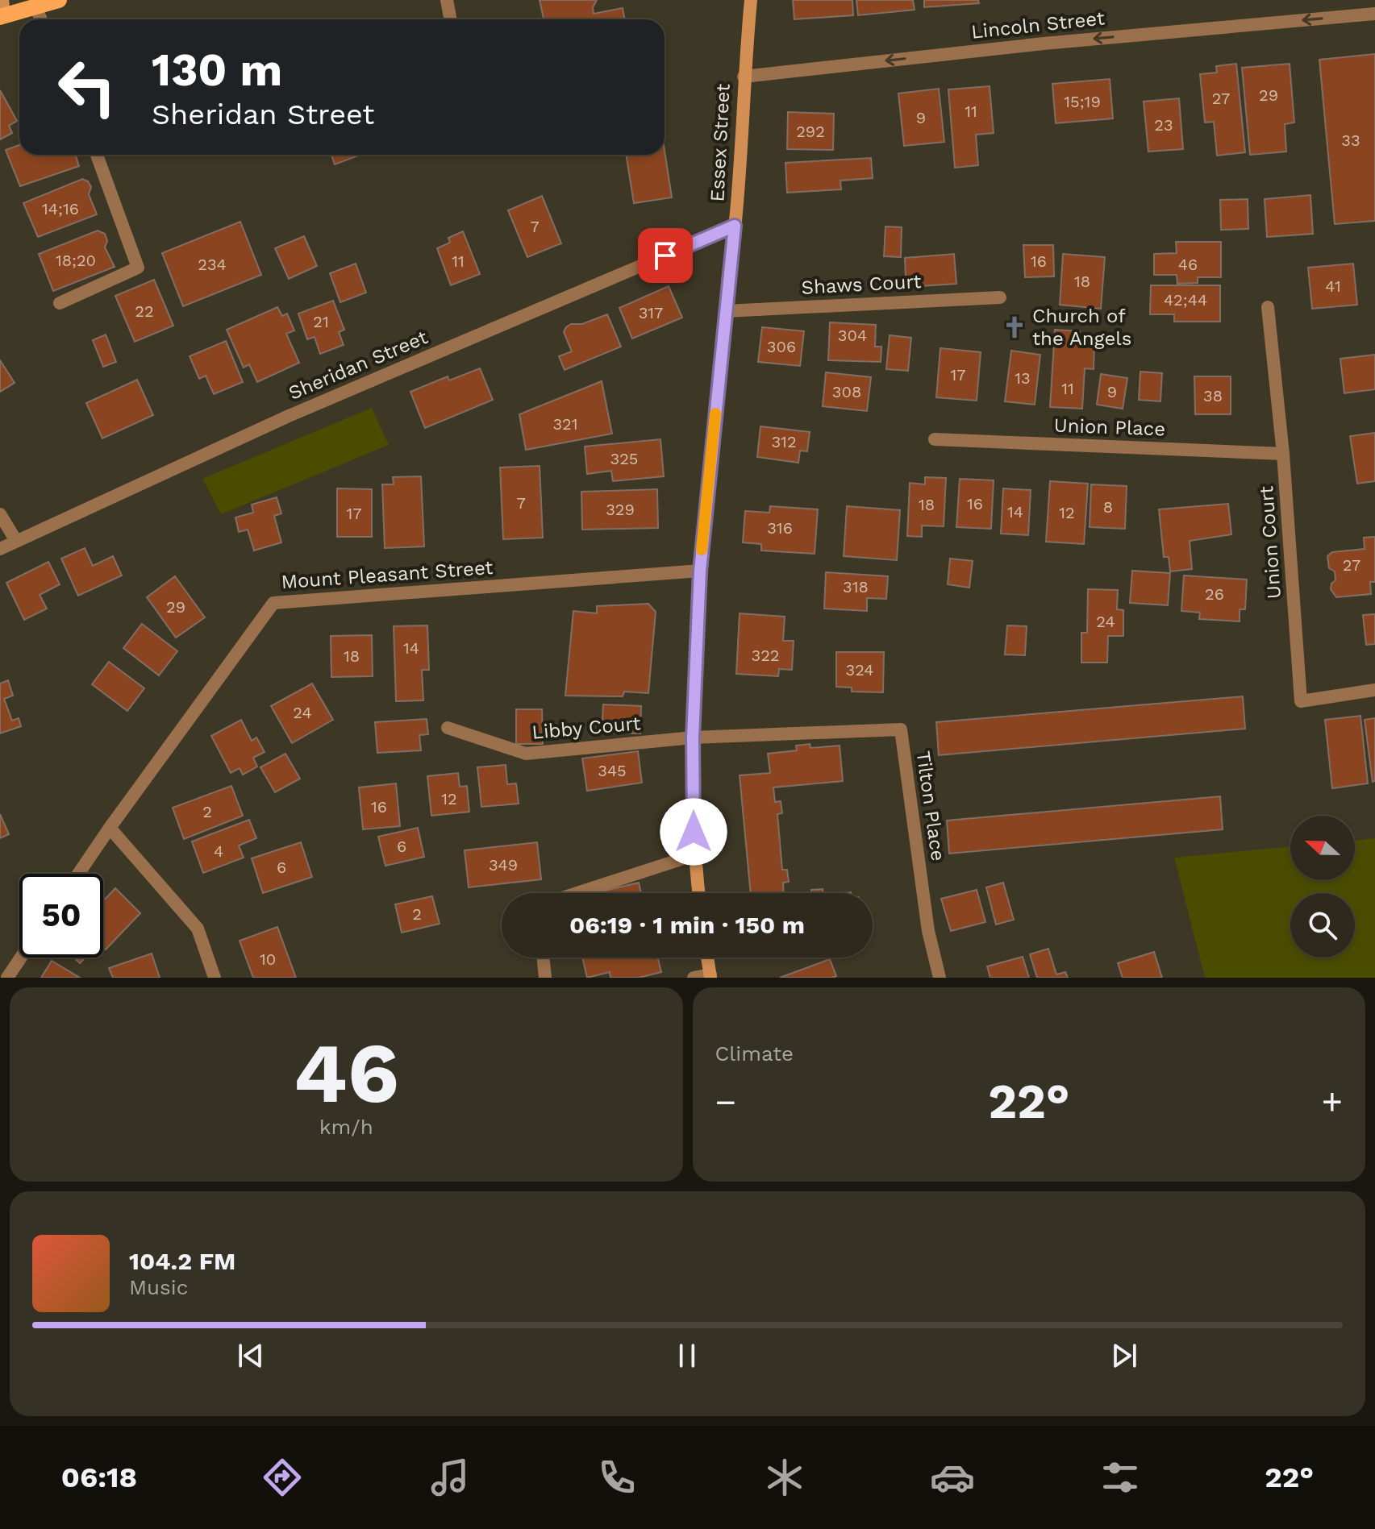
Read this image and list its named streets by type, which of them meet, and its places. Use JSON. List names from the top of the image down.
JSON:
{
  "streets": {
    "main road": ["Essex Street"],
    "street": [
      "Lincoln Street",
      "Shaws Court",
      "Sheridan Street",
      "Union Place",
      "Union Court",
      "Mount Pleasant Street",
      "Libby Court",
      "Tilton Place"
    ]
  },
  "crossings": [
    ["Lincoln Street", "Essex Street"],
    ["Essex Street", "Shaws Court"],
    ["Essex Street", "Sheridan Street"],
    ["Essex Street", "Mount Pleasant Street"],
    ["Essex Street", "Libby Court"],
    ["Essex Street", "Tilton Place"],
    ["Union Place", "Union Court"],
    ["Libby Court", "Tilton Place"]
  ],
  "one_way": ["Lincoln Street"],
  "places": {
    "church": ["Church of the Angels"]
  },
  "house_numbers": [
    "29",
    "27",
    "15;19",
    "11",
    "9",
    "23",
    "292",
    "33",
    "14;16",
    "7",
    "18;20",
    "11",
    "16",
    "234",
    "46",
    "18",
    "41",
    "42;44",
    "22",
    "317",
    "21",
    "304",
    "306",
    "17",
    "13",
    "11",
    "308",
    "9",
    "38",
    "321",
    "312",
    "325",
    "7",
    "16",
    "18",
    "8",
    "329",
    "14",
    "12",
    "17",
    "316",
    "27",
    "318",
    "26",
    "29",
    "24",
    "14",
    "322",
    "18",
    "324",
    "24",
    "345",
    "12",
    "16",
    "2",
    "6",
    "4",
    "349",
    "6",
    "2",
    "10"
  ],
  "north": "left",
  "page": {
    "turn": ["130 m", "Sheridan Street"],
    "limit": "50",
    "trip": "06:19 · 1 min · 150 m",
    "tile": [
      ["46", "km/h"],
      "Climate"
    ],
    "heat": ["−", "22°", "+"],
    "song": ["104.2 FM", "Music"],
    "tabs": ["06:18", "22°"]
  }
}
